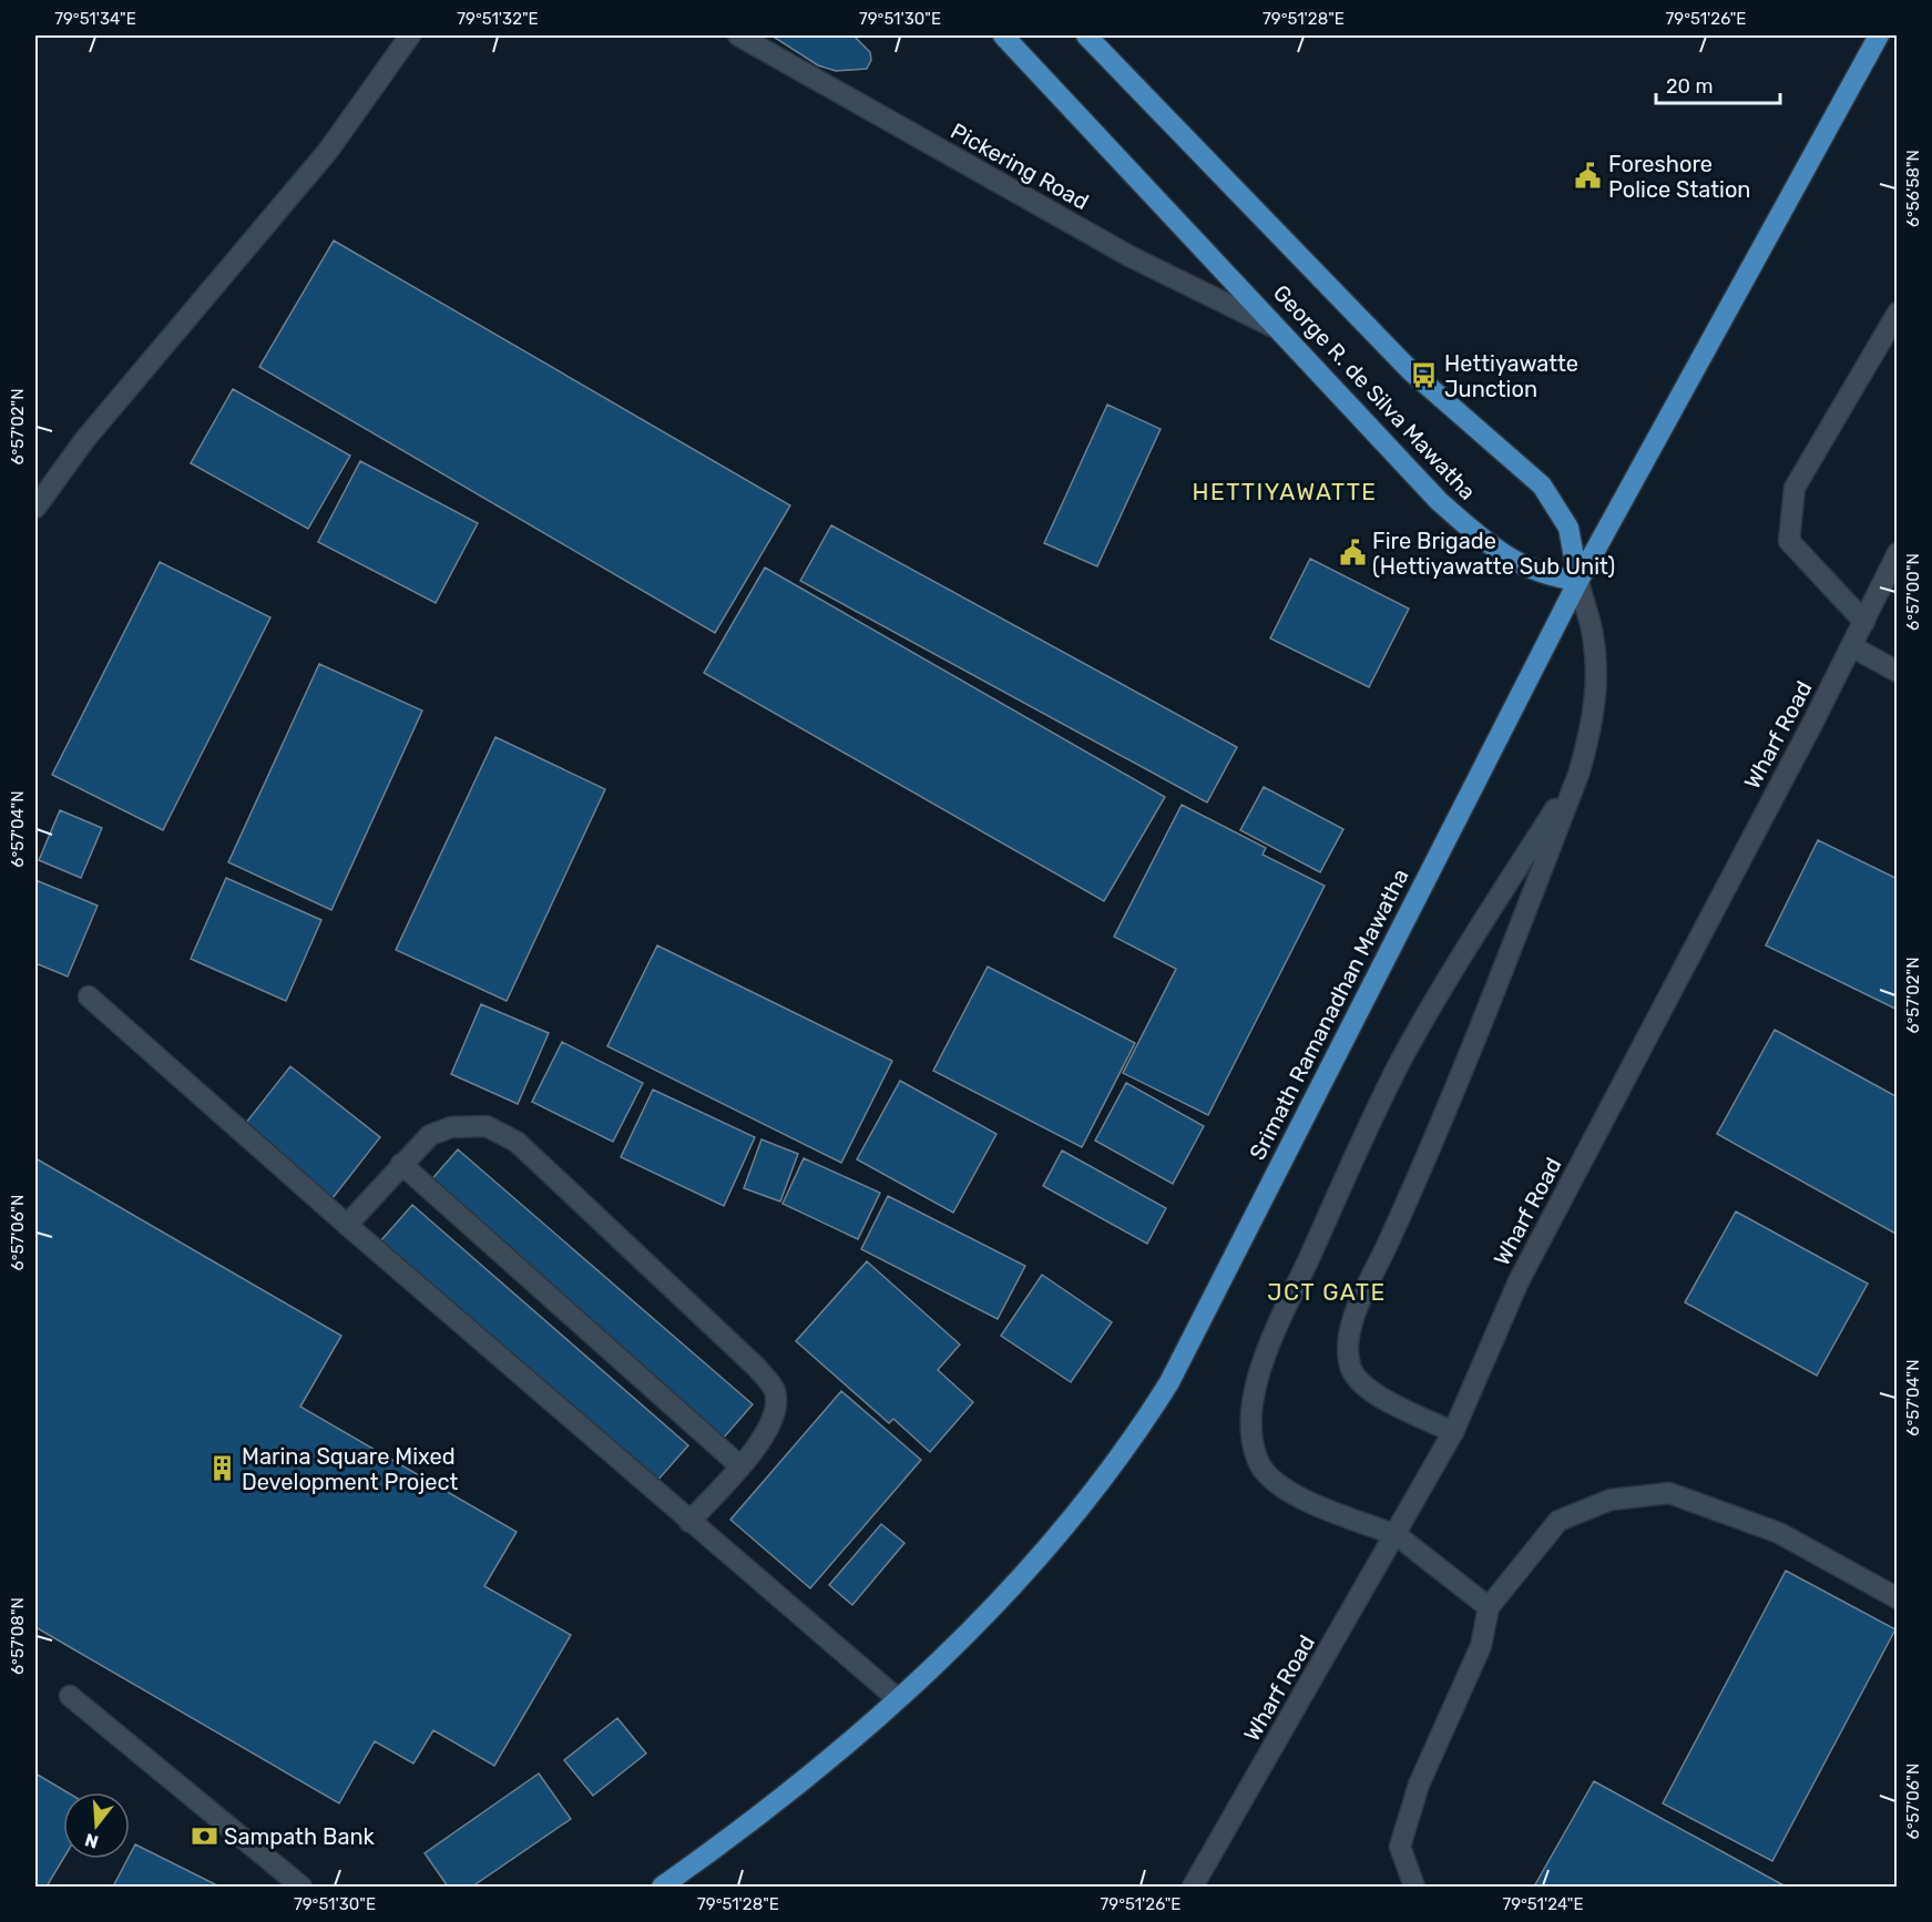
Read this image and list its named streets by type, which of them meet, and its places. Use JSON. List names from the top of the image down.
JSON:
{
  "streets": {
    "main road": ["George R. de Silva Mawatha", "Srimath Ramanadhan Mawatha"],
    "street": ["Pickering Road", "Wharf Road"]
  },
  "crossings": [
    ["Pickering Road", "George R. de Silva Mawatha"],
    ["George R. de Silva Mawatha", "Srimath Ramanadhan Mawatha"]
  ],
  "districts": ["HETTIYAWATTE", "JCT GATE"],
  "places": {
    "public building": ["Foreshore Police Station", "Fire Brigade (Hettiyawatte Sub Unit)"],
    "bus stop": ["Hettiyawatte Junction"],
    "building": ["Marina Square Mixed Development Project"],
    "bank": ["Sampath Bank"]
  },
  "scale_bar": "20 m",
  "north": "bottom",
  "coordinates": [
    "79°51'34\"E",
    "79°51'32\"E",
    "79°51'30\"E",
    "79°51'28\"E",
    "79°51'26\"E",
    "6°56'58\"N",
    "6°57'02\"N",
    "6°57'00\"N",
    "6°57'04\"N",
    "6°57'06\"N",
    "6°57'08\"N",
    "79°51'24\"E"
  ]
}
